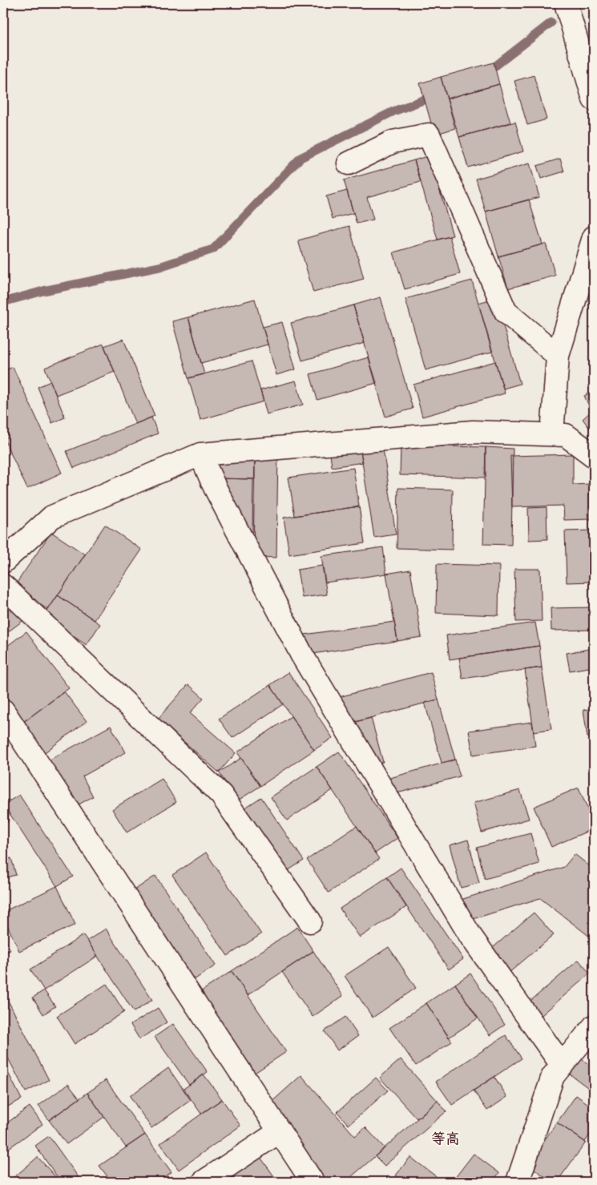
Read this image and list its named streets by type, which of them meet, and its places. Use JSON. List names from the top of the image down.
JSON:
{
  "districts": ["等高"]
}
